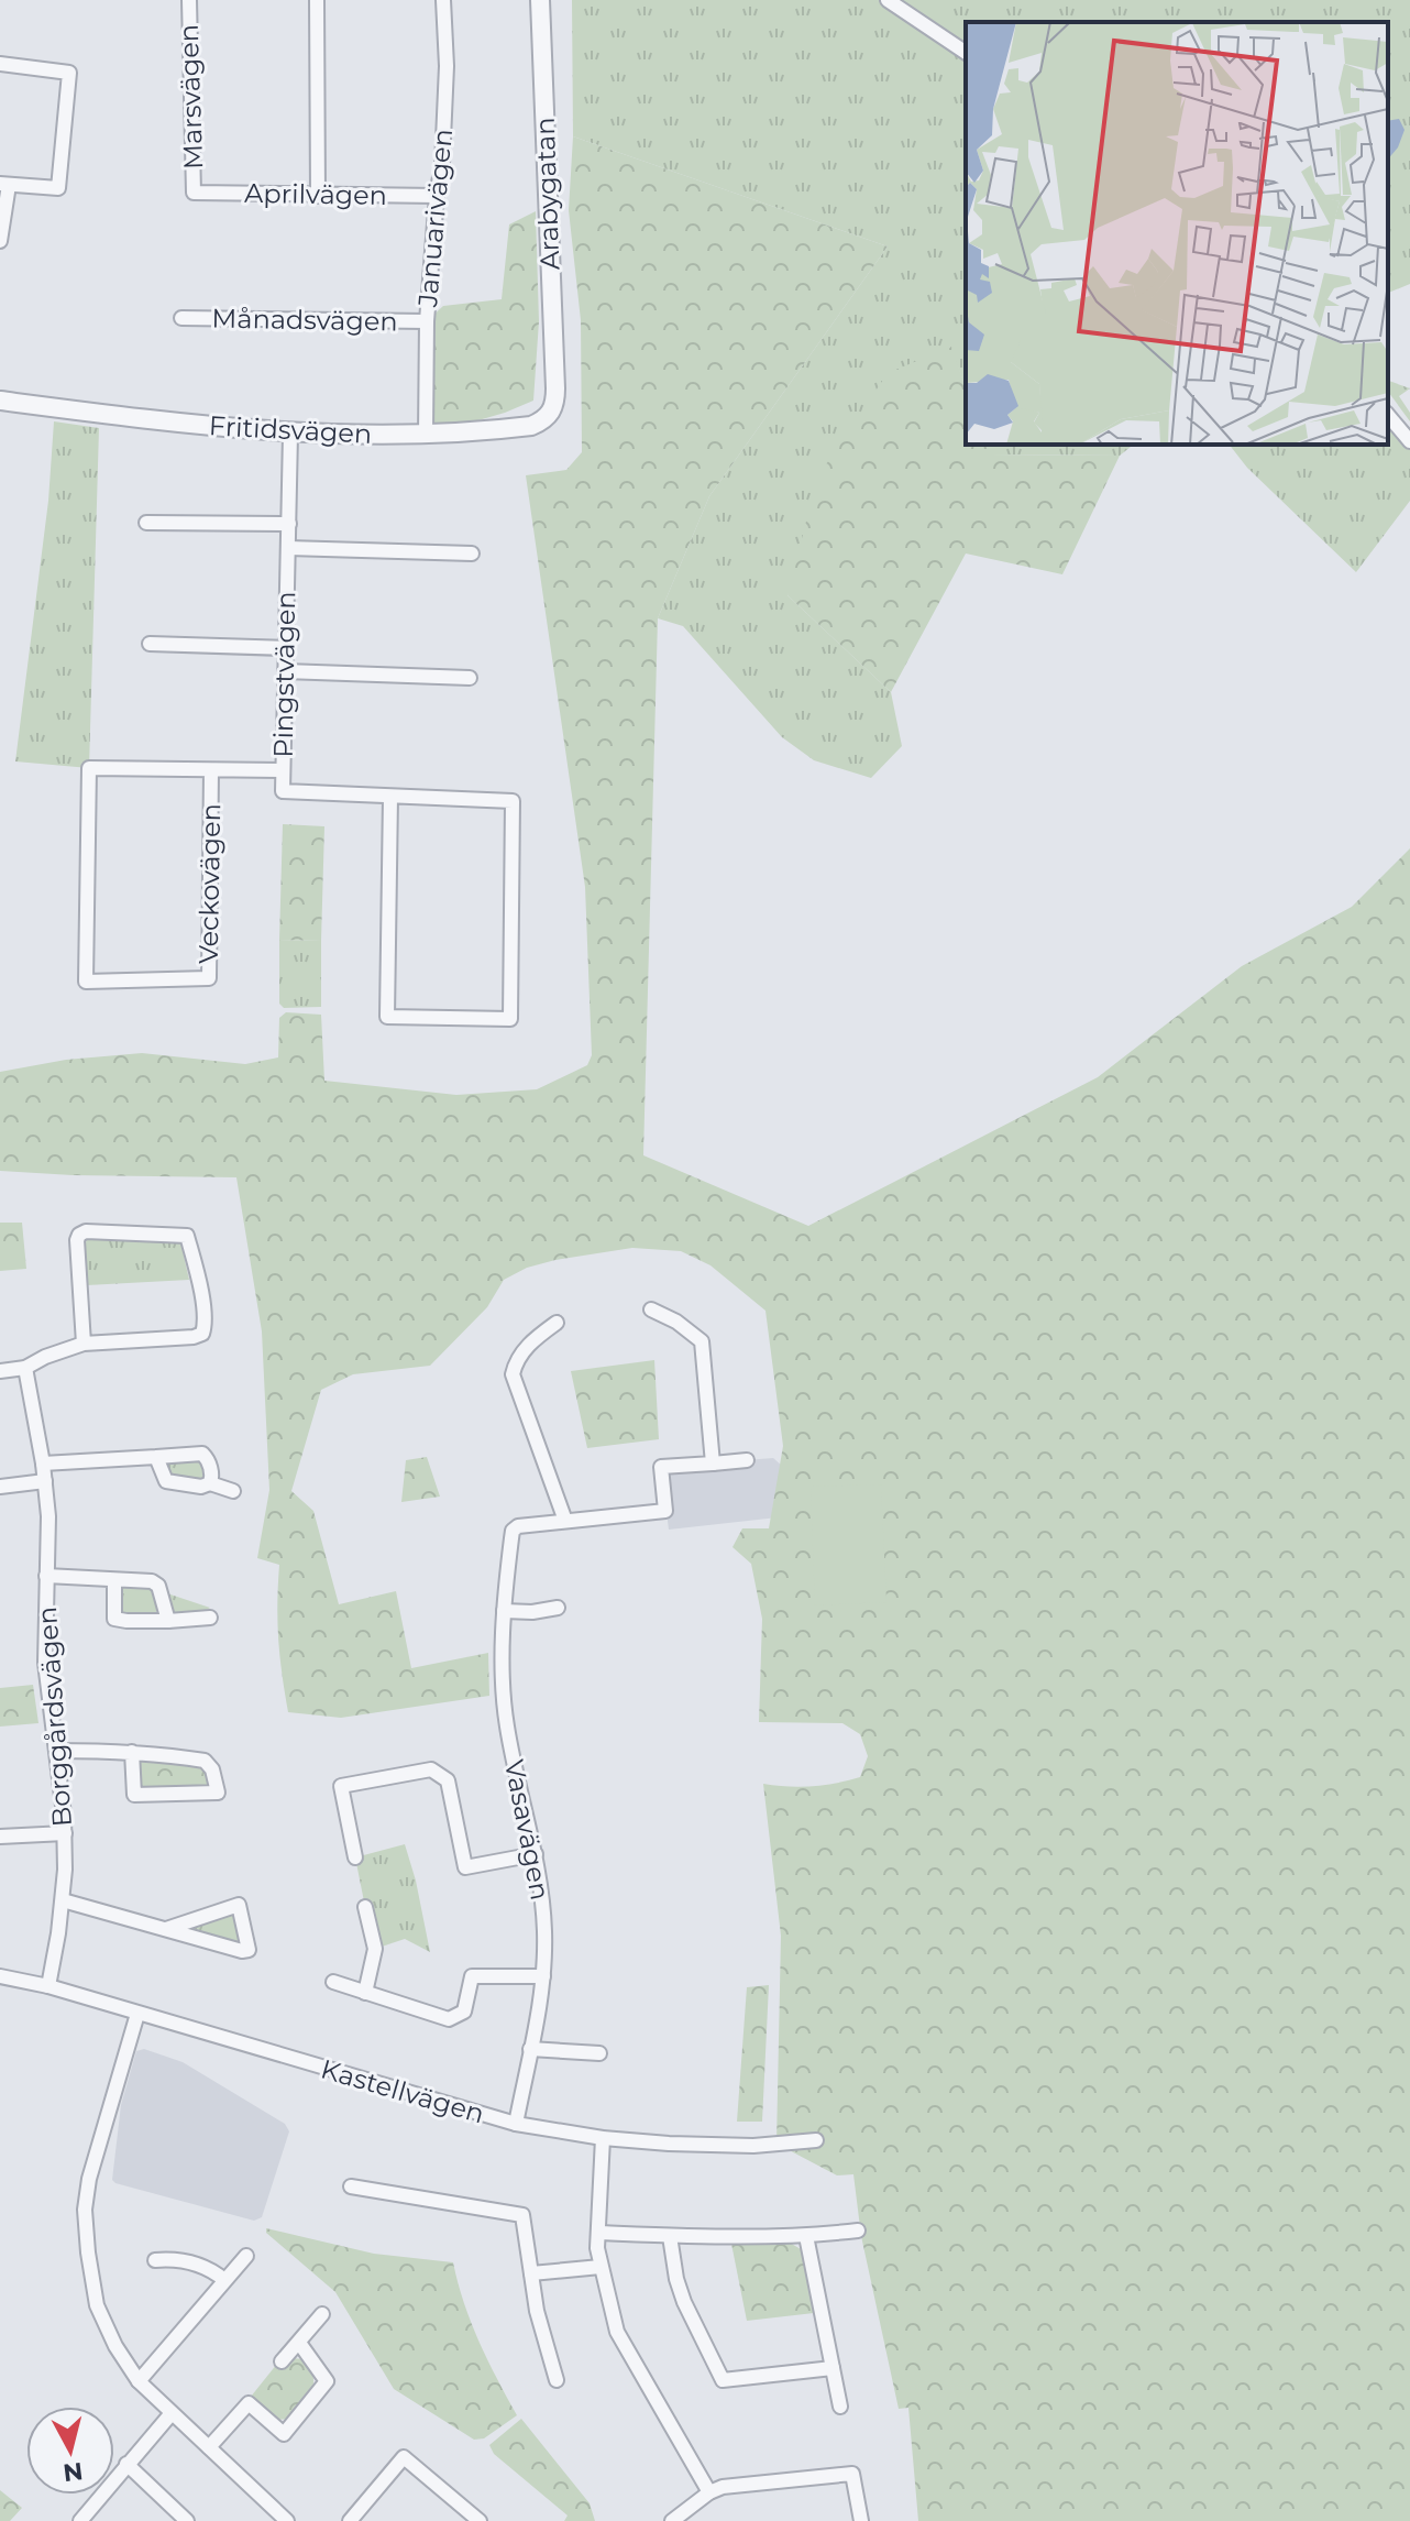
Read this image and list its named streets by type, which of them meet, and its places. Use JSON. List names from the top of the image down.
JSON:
{
  "streets": {
    "street": [
      "Marsvägen",
      "Arabygatan",
      "Aprilvägen",
      "Januarivägen",
      "Månadsvägen",
      "Fritidsvägen",
      "Pingstvägen",
      "Veckovägen",
      "Borggårdsvägen",
      "Vasavägen",
      "Kastellvägen"
    ]
  },
  "crossings": [
    ["Marsvägen", "Aprilvägen"],
    ["Arabygatan", "Fritidsvägen"],
    ["Aprilvägen", "Januarivägen"],
    ["Januarivägen", "Månadsvägen"],
    ["Januarivägen", "Fritidsvägen"],
    ["Fritidsvägen", "Pingstvägen"],
    ["Borggårdsvägen", "Kastellvägen"],
    ["Vasavägen", "Kastellvägen"]
  ],
  "north": "bottom"
}
